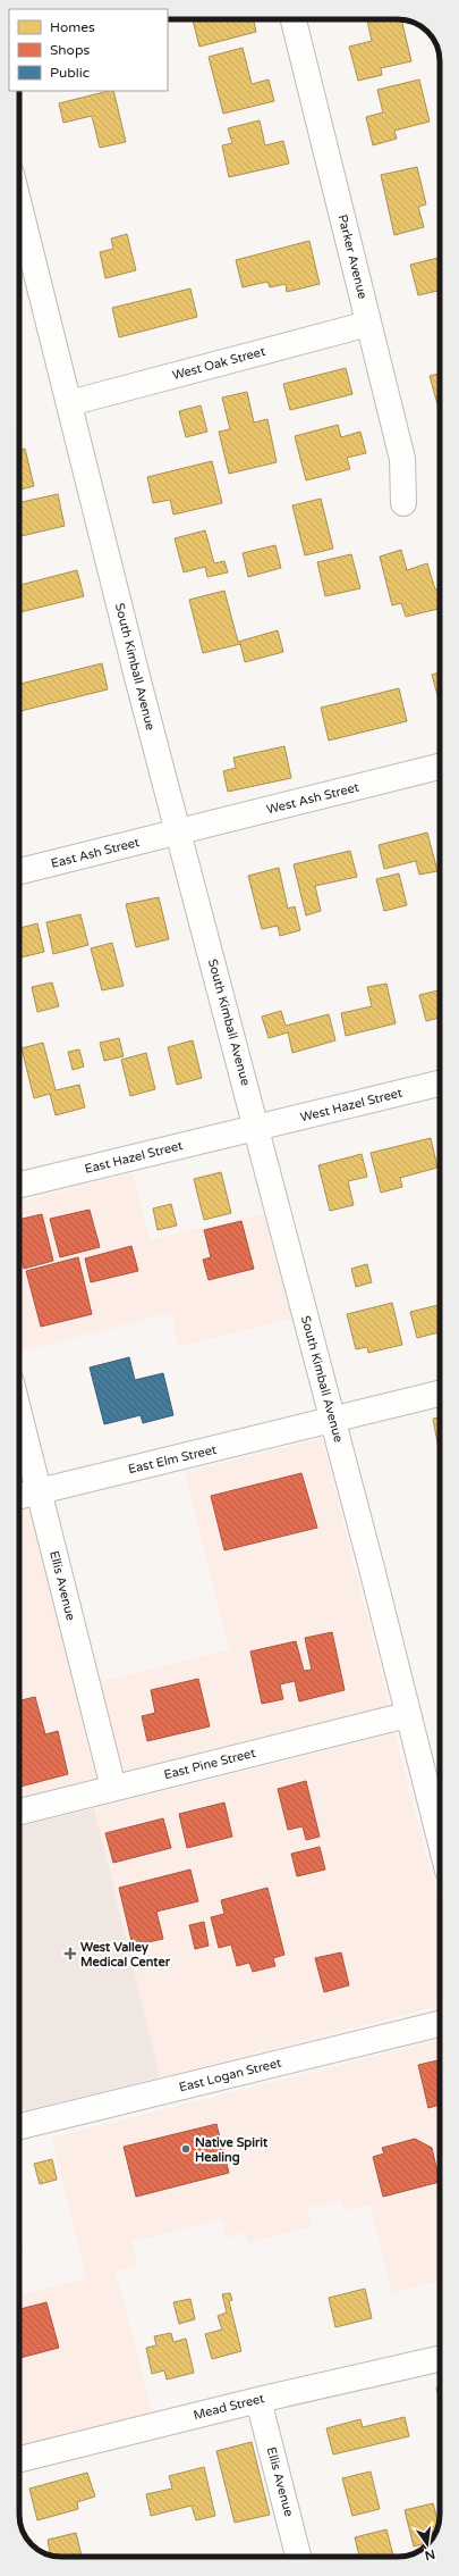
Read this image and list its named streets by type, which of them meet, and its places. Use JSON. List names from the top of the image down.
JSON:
{
  "streets": {
    "street": [
      "Parker Avenue",
      "West Oak Street",
      "South Kimball Avenue",
      "West Ash Street",
      "East Ash Street",
      "West Hazel Street",
      "East Hazel Street",
      "East Elm Street",
      "Ellis Avenue",
      "East Pine Street",
      "East Logan Street",
      "Mead Street"
    ]
  },
  "crossings": [
    ["Parker Avenue", "West Oak Street"],
    ["West Oak Street", "South Kimball Avenue"],
    ["South Kimball Avenue", "West Ash Street"],
    ["South Kimball Avenue", "East Ash Street"],
    ["South Kimball Avenue", "West Hazel Street"],
    ["South Kimball Avenue", "East Hazel Street"],
    ["South Kimball Avenue", "East Elm Street"],
    ["South Kimball Avenue", "East Pine Street"],
    ["West Ash Street", "East Ash Street"],
    ["West Hazel Street", "East Hazel Street"],
    ["East Elm Street", "Ellis Avenue"],
    ["Ellis Avenue", "East Pine Street"],
    ["Ellis Avenue", "Mead Street"]
  ],
  "places": {
    "health": ["West Valley Medical Center"],
    "other": ["Native Spirit Healing"]
  },
  "legend": ["Homes", "Shops", "Public"],
  "north": "bottom"
}
